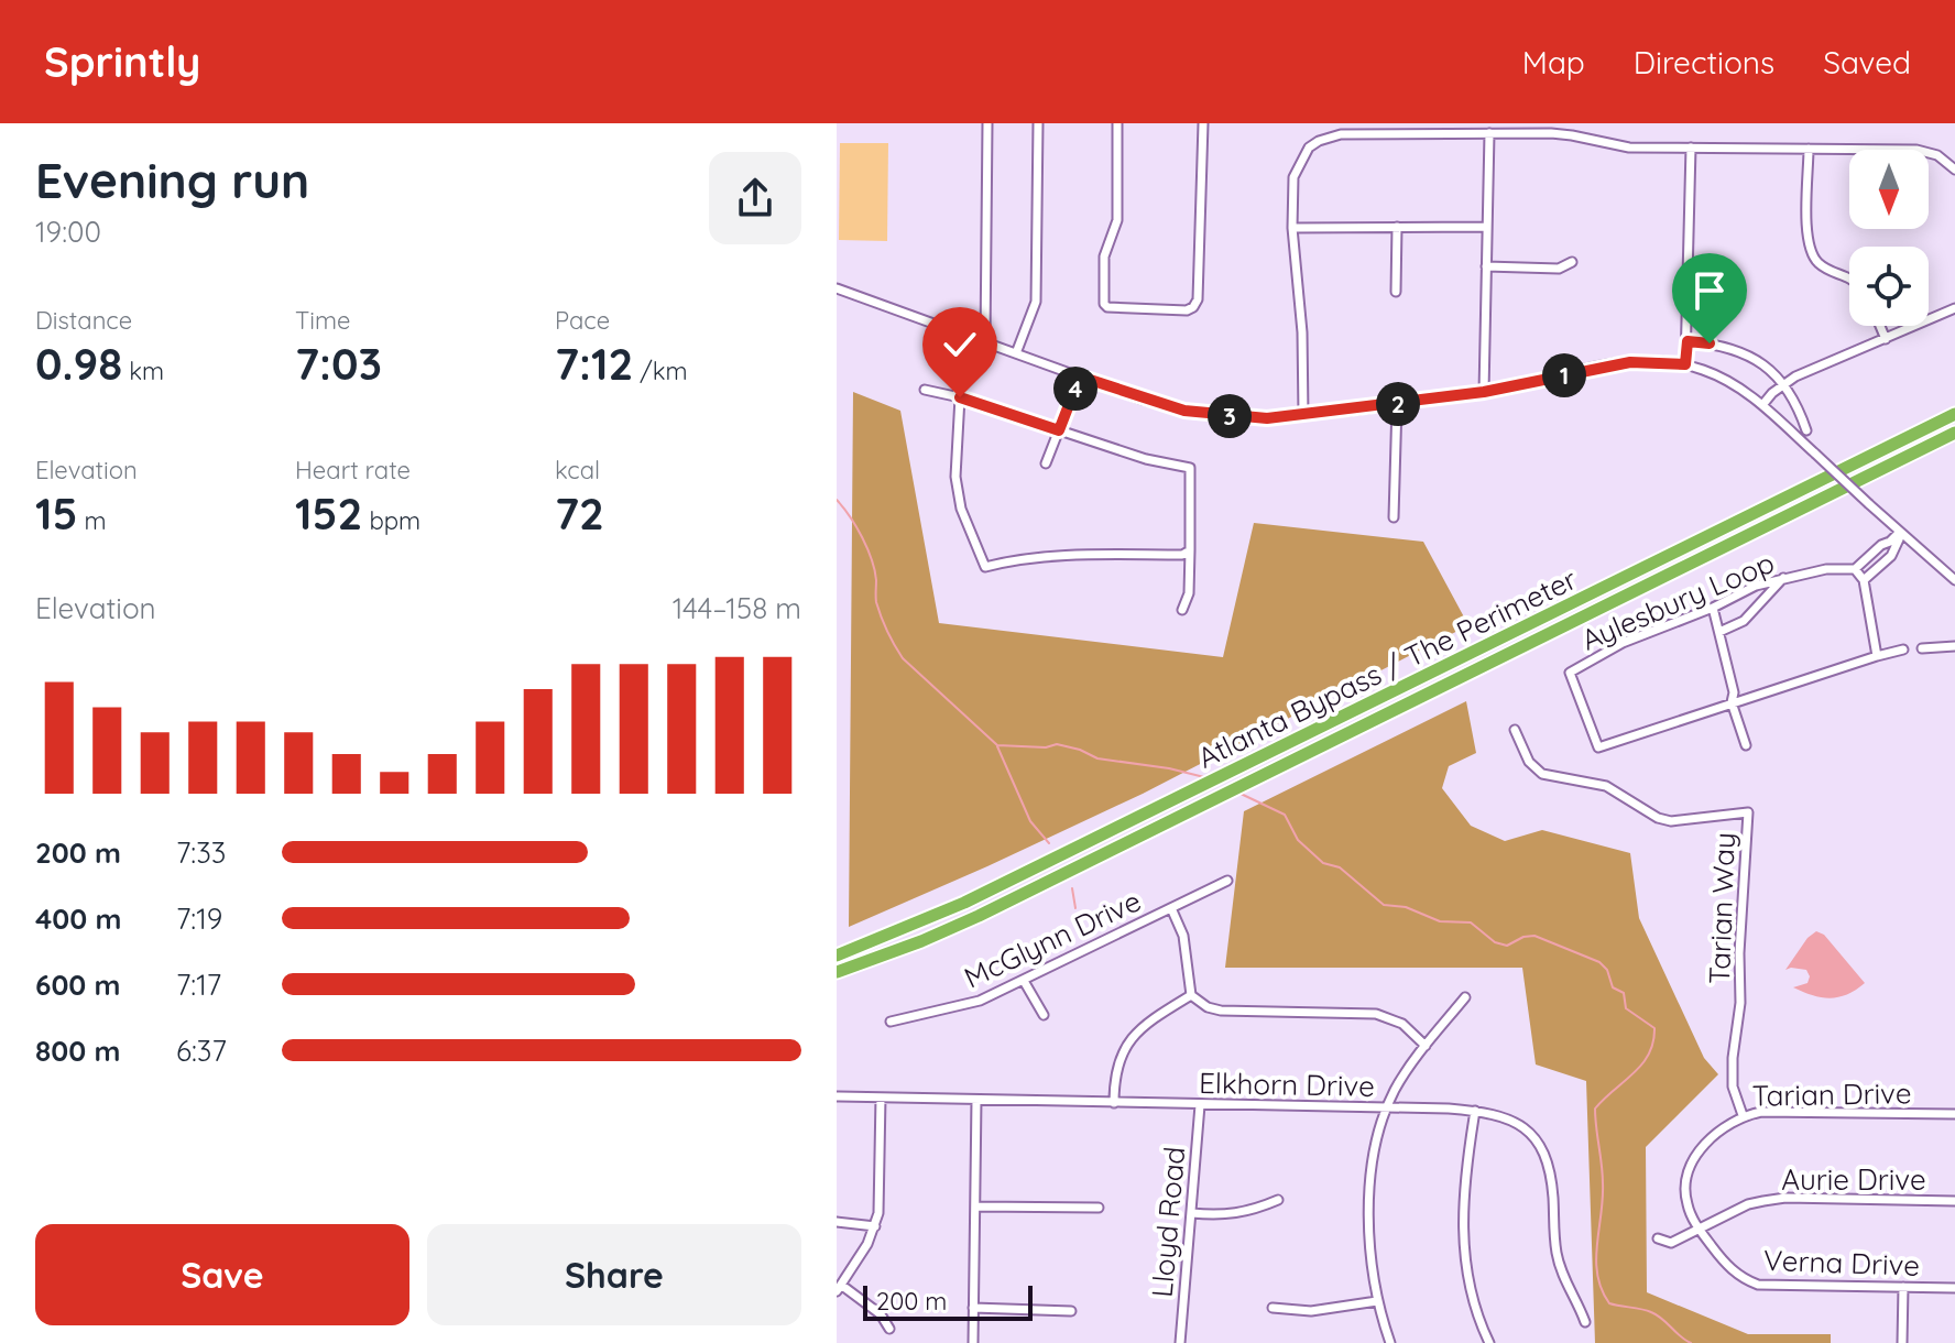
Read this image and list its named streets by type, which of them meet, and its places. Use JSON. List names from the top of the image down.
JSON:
{
  "streets": {
    "highway": ["Atlanta Bypass / The Perimeter"],
    "street": [
      "Aylesbury Loop",
      "Tarian Way",
      "McGlynn Drive",
      "Elkhorn Drive",
      "Tarian Drive",
      "Aurie Drive",
      "Lloyd Road",
      "Verna Drive"
    ]
  },
  "crossings": [
    ["Tarian Way", "Tarian Drive"],
    ["Elkhorn Drive", "Lloyd Road"],
    ["Tarian Drive", "Aurie Drive"],
    ["Tarian Drive", "Verna Drive"],
    ["Aurie Drive", "Verna Drive"]
  ],
  "scale_bar": "200 m",
  "north": "bottom",
  "page": {
    "header": "Sprintly",
    "nav": ["Map", "Directions", "Saved"],
    "heading": ["Evening run", "19:00"],
    "stats": [
      ["Distance", "0.98 km"],
      ["Time", "7:03"],
      ["Pace", "7:12 /km"],
      ["Elevation", "15 m"],
      ["Heart rate", "152 bpm"],
      ["kcal", "72"]
    ],
    "pins": [
      "1",
      "4",
      "2",
      "3"
    ],
    "chart": ["Elevation", "144–158 m"],
    "list": [
      {
        "name": "200 m",
        "note": "7:33"
      },
      {
        "name": "400 m",
        "note": "7:19"
      },
      {
        "name": "600 m",
        "note": "7:17"
      },
      {
        "name": "800 m",
        "note": "6:37"
      }
    ],
    "buttons": ["Save", "Share"],
    "scale": "200 m"
  }
}
